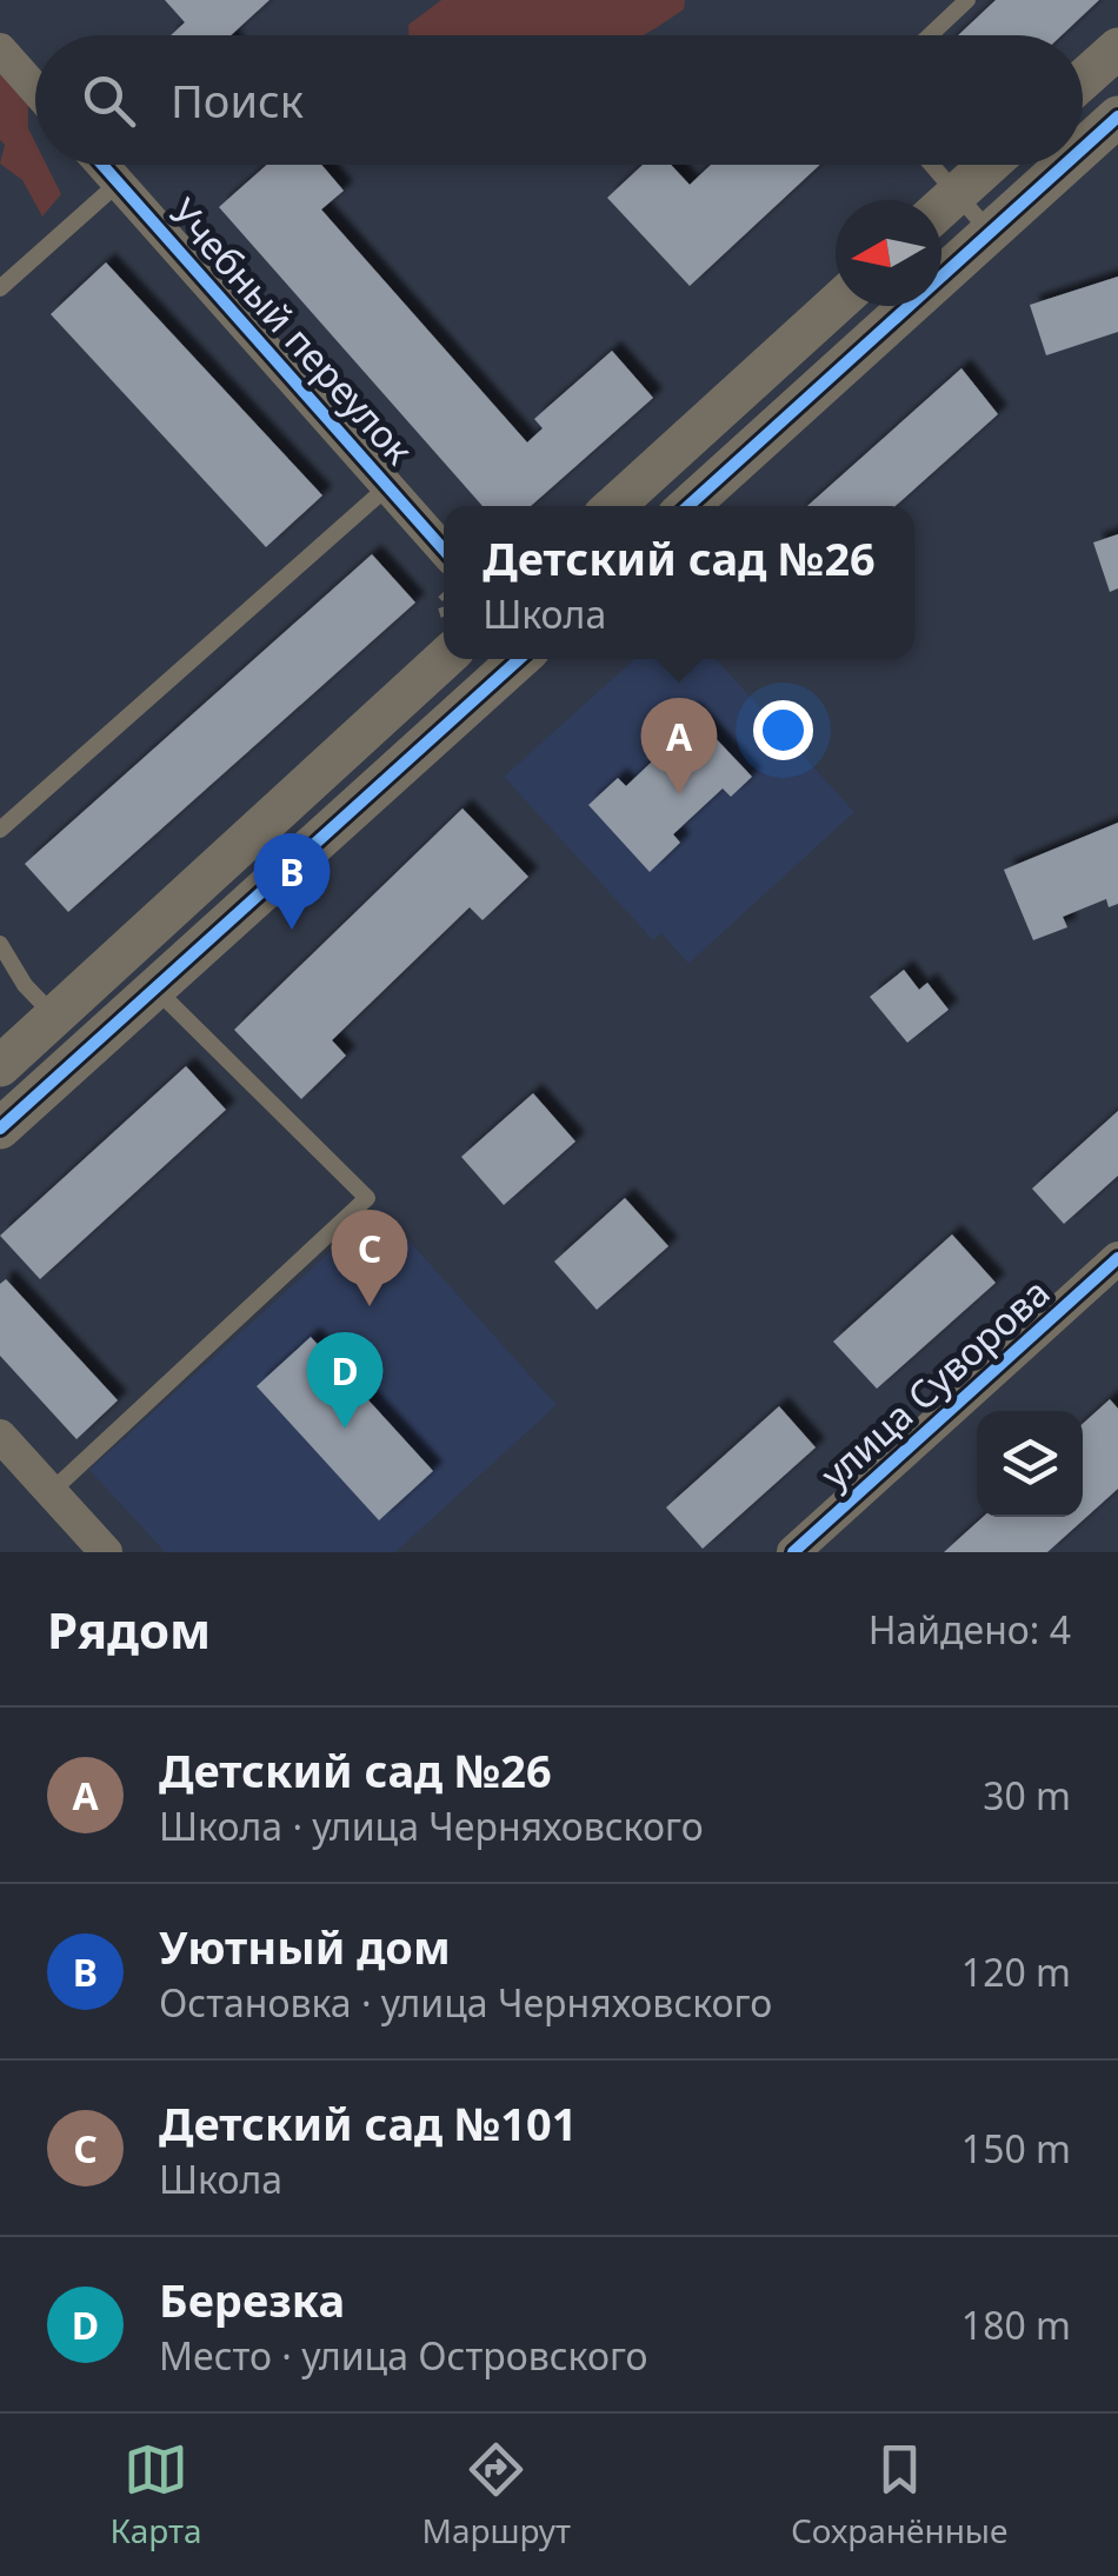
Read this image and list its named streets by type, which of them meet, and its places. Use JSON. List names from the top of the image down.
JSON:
{
  "streets": {
    "street": ["Учебный переулок", "улица Суворова"]
  },
  "north": "left",
  "page": {
    "search": "Поиск",
    "popup": ["Детский сад №26", "Школа"],
    "pins": [
      "A",
      "B",
      "C",
      "D"
    ],
    "heading": ["Рядом", "Найдено: 4"],
    "list": [
      {
        "mark": "A",
        "name": "Детский сад №26",
        "note": "Школа · улица Черняховского",
        "value": "30 m"
      },
      {
        "mark": "B",
        "name": "Уютный дом",
        "note": "Остановка · улица Черняховского",
        "value": "120 m"
      },
      {
        "mark": "C",
        "name": "Детский сад №101",
        "note": "Школа",
        "value": "150 m"
      },
      {
        "mark": "D",
        "name": "Березка",
        "note": "Место · улица Островского",
        "value": "180 m"
      }
    ],
    "nav": ["Карта", "Маршрут", "Сохранённые"]
  }
}
